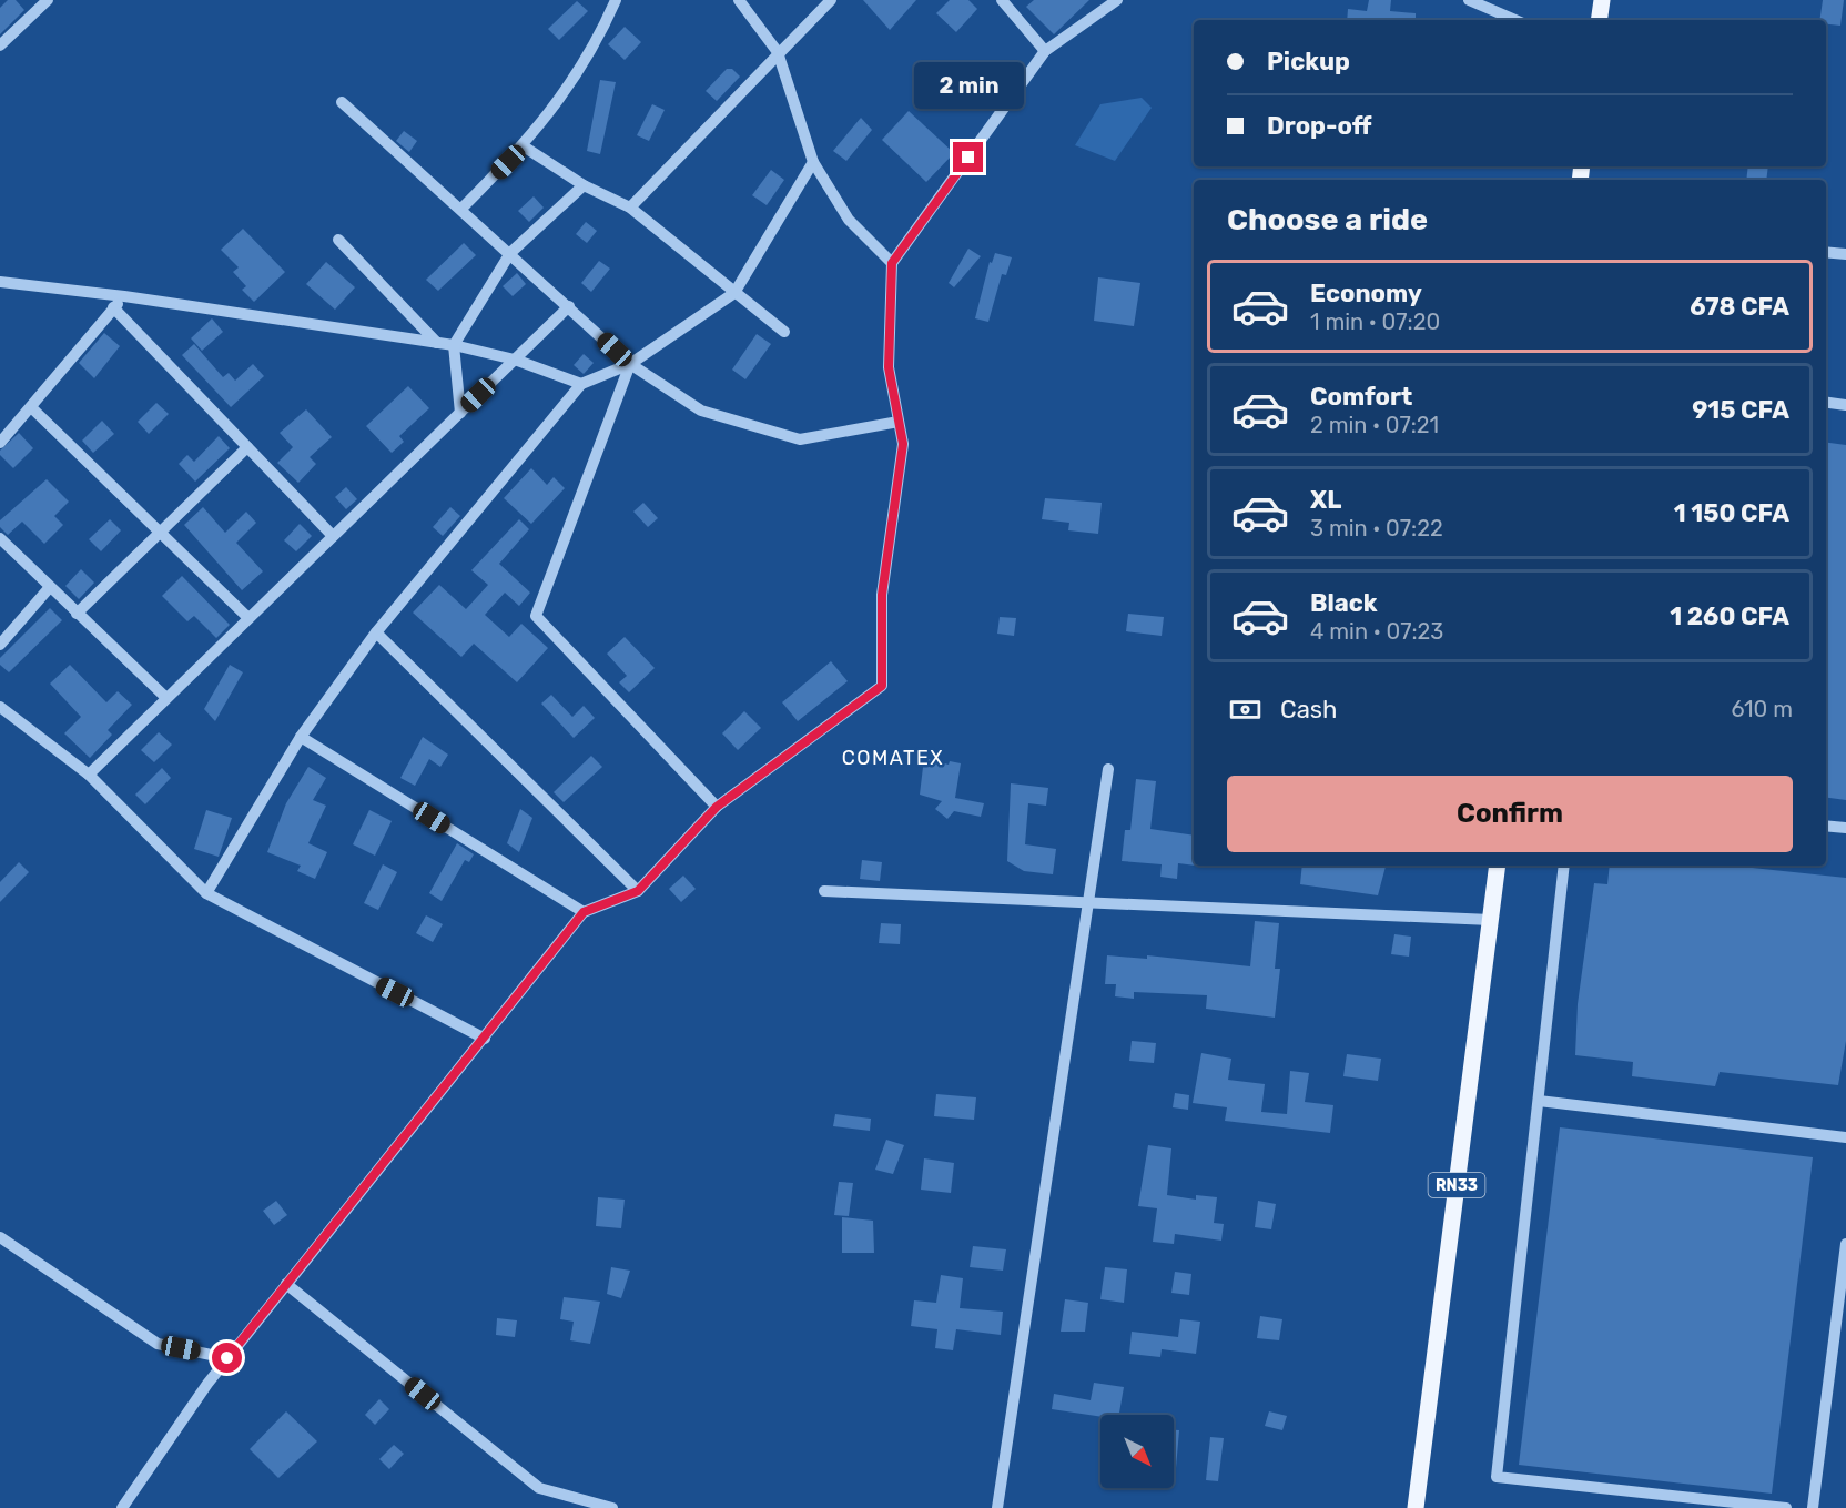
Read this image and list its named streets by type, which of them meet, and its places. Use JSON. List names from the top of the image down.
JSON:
{
  "streets": {
    "main road": ["RN33"]
  },
  "districts": ["COMATEX"],
  "north": "bottom right",
  "page": {
    "banner": ["Pickup", "Drop-off"],
    "bubble": "2 min",
    "heading": "Choose a ride",
    "list": [
      {
        "name": "Economy",
        "note": "1 min · 07:20",
        "value": "678 CFA"
      },
      {
        "name": "Comfort",
        "note": "2 min · 07:21",
        "value": "915 CFA"
      },
      {
        "name": "XL",
        "note": "3 min · 07:22",
        "value": "1 150 CFA"
      },
      {
        "name": "Black",
        "note": "4 min · 07:23",
        "value": "1 260 CFA"
      }
    ],
    "pay": ["Cash", "610 m"],
    "buttons": "Confirm"
  }
}
